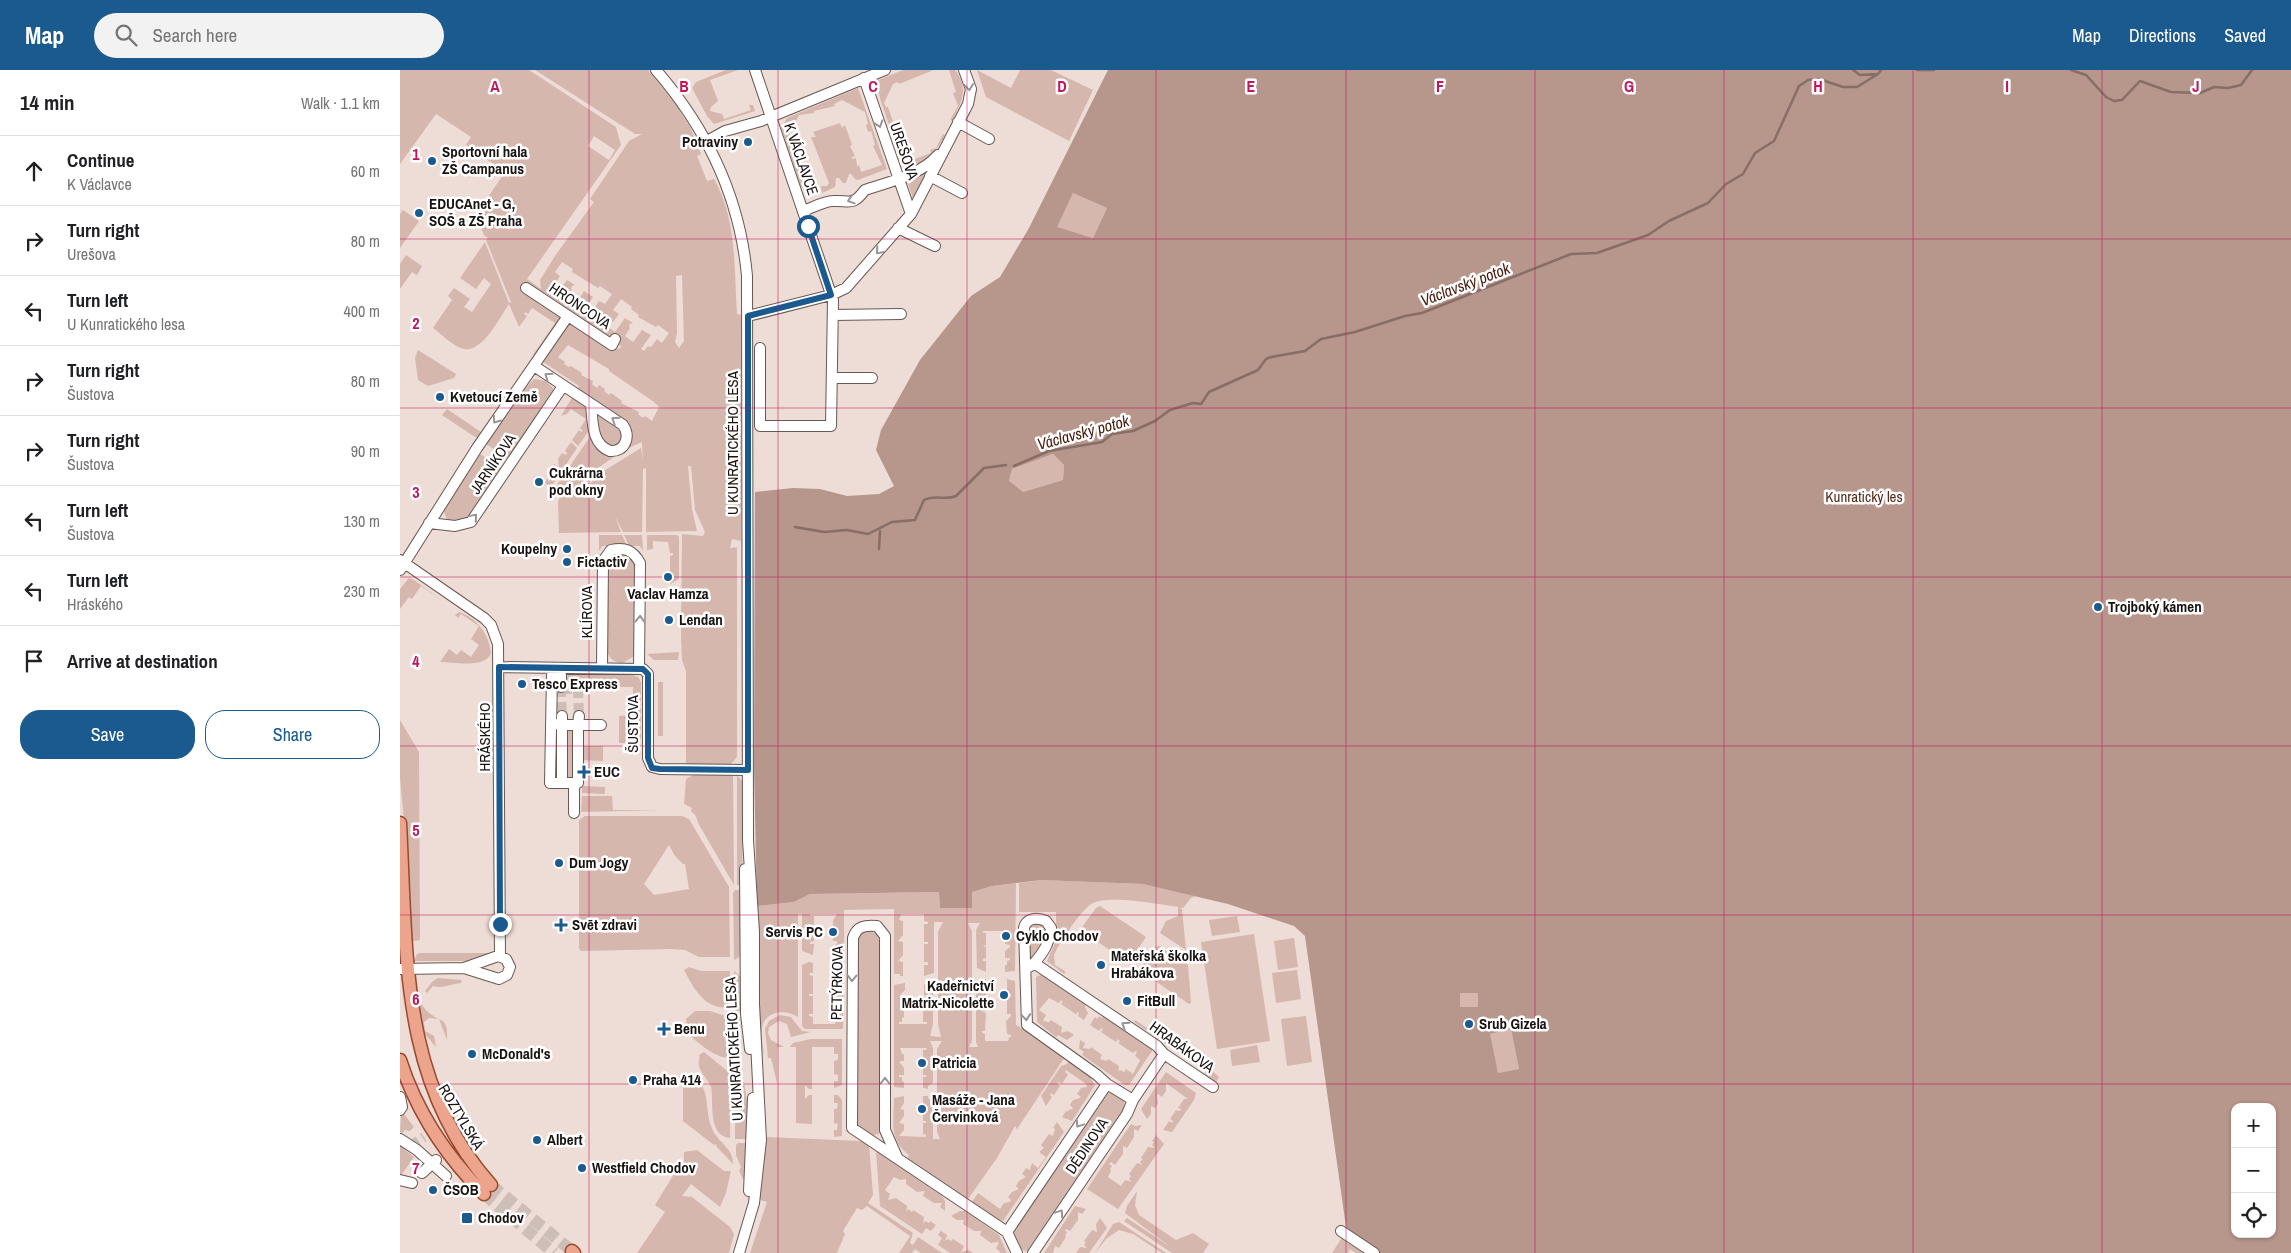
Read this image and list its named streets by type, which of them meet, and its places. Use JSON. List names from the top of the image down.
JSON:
{
  "streets": {
    "main road": ["ROZTYLSKÁ"],
    "street": [
      "UREŠOVA",
      "K VÁCLAVCE",
      "HRONCOVA",
      "U KUNRATICKÉHO LESA",
      "JARNÍKOVA",
      "KLÍROVA",
      "ŠUSTOVA",
      "HRÁSKÉHO",
      "PETÝRKOVA",
      "HRABÁKOVA",
      "DĚDINOVA"
    ]
  },
  "crossings": [
    ["HRONCOVA", "JARNÍKOVA"],
    ["U KUNRATICKÉHO LESA", "ŠUSTOVA"],
    ["JARNÍKOVA", "HRÁSKÉHO"],
    ["KLÍROVA", "ŠUSTOVA"],
    ["PETÝRKOVA", "DĚDINOVA"],
    ["HRABÁKOVA", "DĚDINOVA"]
  ],
  "one_way": ["UREŠOVA"],
  "water": ["Václavský potok"],
  "parks": ["Kunratický les"],
  "places": {
    "other": [
      "Potraviny",
      "Sportovní hala ZŠ Campanus",
      "EDUCAnet - G, SOŠ a ZŠ Praha",
      "Kvetoucí Země",
      "Cukrárna pod okny",
      "Koupelny",
      "Fictactiv",
      "Vaclav Hamza",
      "Trojboký kámen",
      "Lendan",
      "Tesco Express",
      "Dum Jogy",
      "Servis PC",
      "Cyklo Chodov",
      "Mateřská školka Hrabákova",
      "Kadeřnictví Matrix-Nicolette",
      "FitBull",
      "Srub Gizela",
      "McDonald's",
      "Patricia",
      "Praha 414",
      "Masáže - Jana Červinková",
      "Albert",
      "Westfield Chodov",
      "ČSOB"
    ],
    "health": ["EUC", "Svēt zdravi", "Benu"],
    "transit": ["Chodov"]
  },
  "page": {
    "header": "Map",
    "search": "Search here",
    "nav": ["Map", "Directions", "Saved"],
    "heading": ["14 min", "Walk · 1.1 km"],
    "list": [
      ["Continue", "K Václavce", "60 m"],
      ["Turn right", "Urešova", "80 m"],
      ["Turn left", "U Kunratického lesa", "400 m"],
      ["Turn right", "Šustova", "80 m"],
      ["Turn right", "Šustova", "90 m"],
      ["Turn left", "Šustova", "130 m"],
      ["Turn left", "Hráského", "230 m"],
      "Arrive at destination"
    ],
    "buttons": ["Save", "Share"],
    "map_buttons": ["+", "−"]
  },
  "grid": {
    "columns": [
      "A",
      "B",
      "C",
      "D",
      "E",
      "F",
      "G",
      "H",
      "I",
      "J"
    ],
    "rows": [
      "1",
      "2",
      "3",
      "4",
      "5",
      "6",
      "7"
    ]
  }
}
